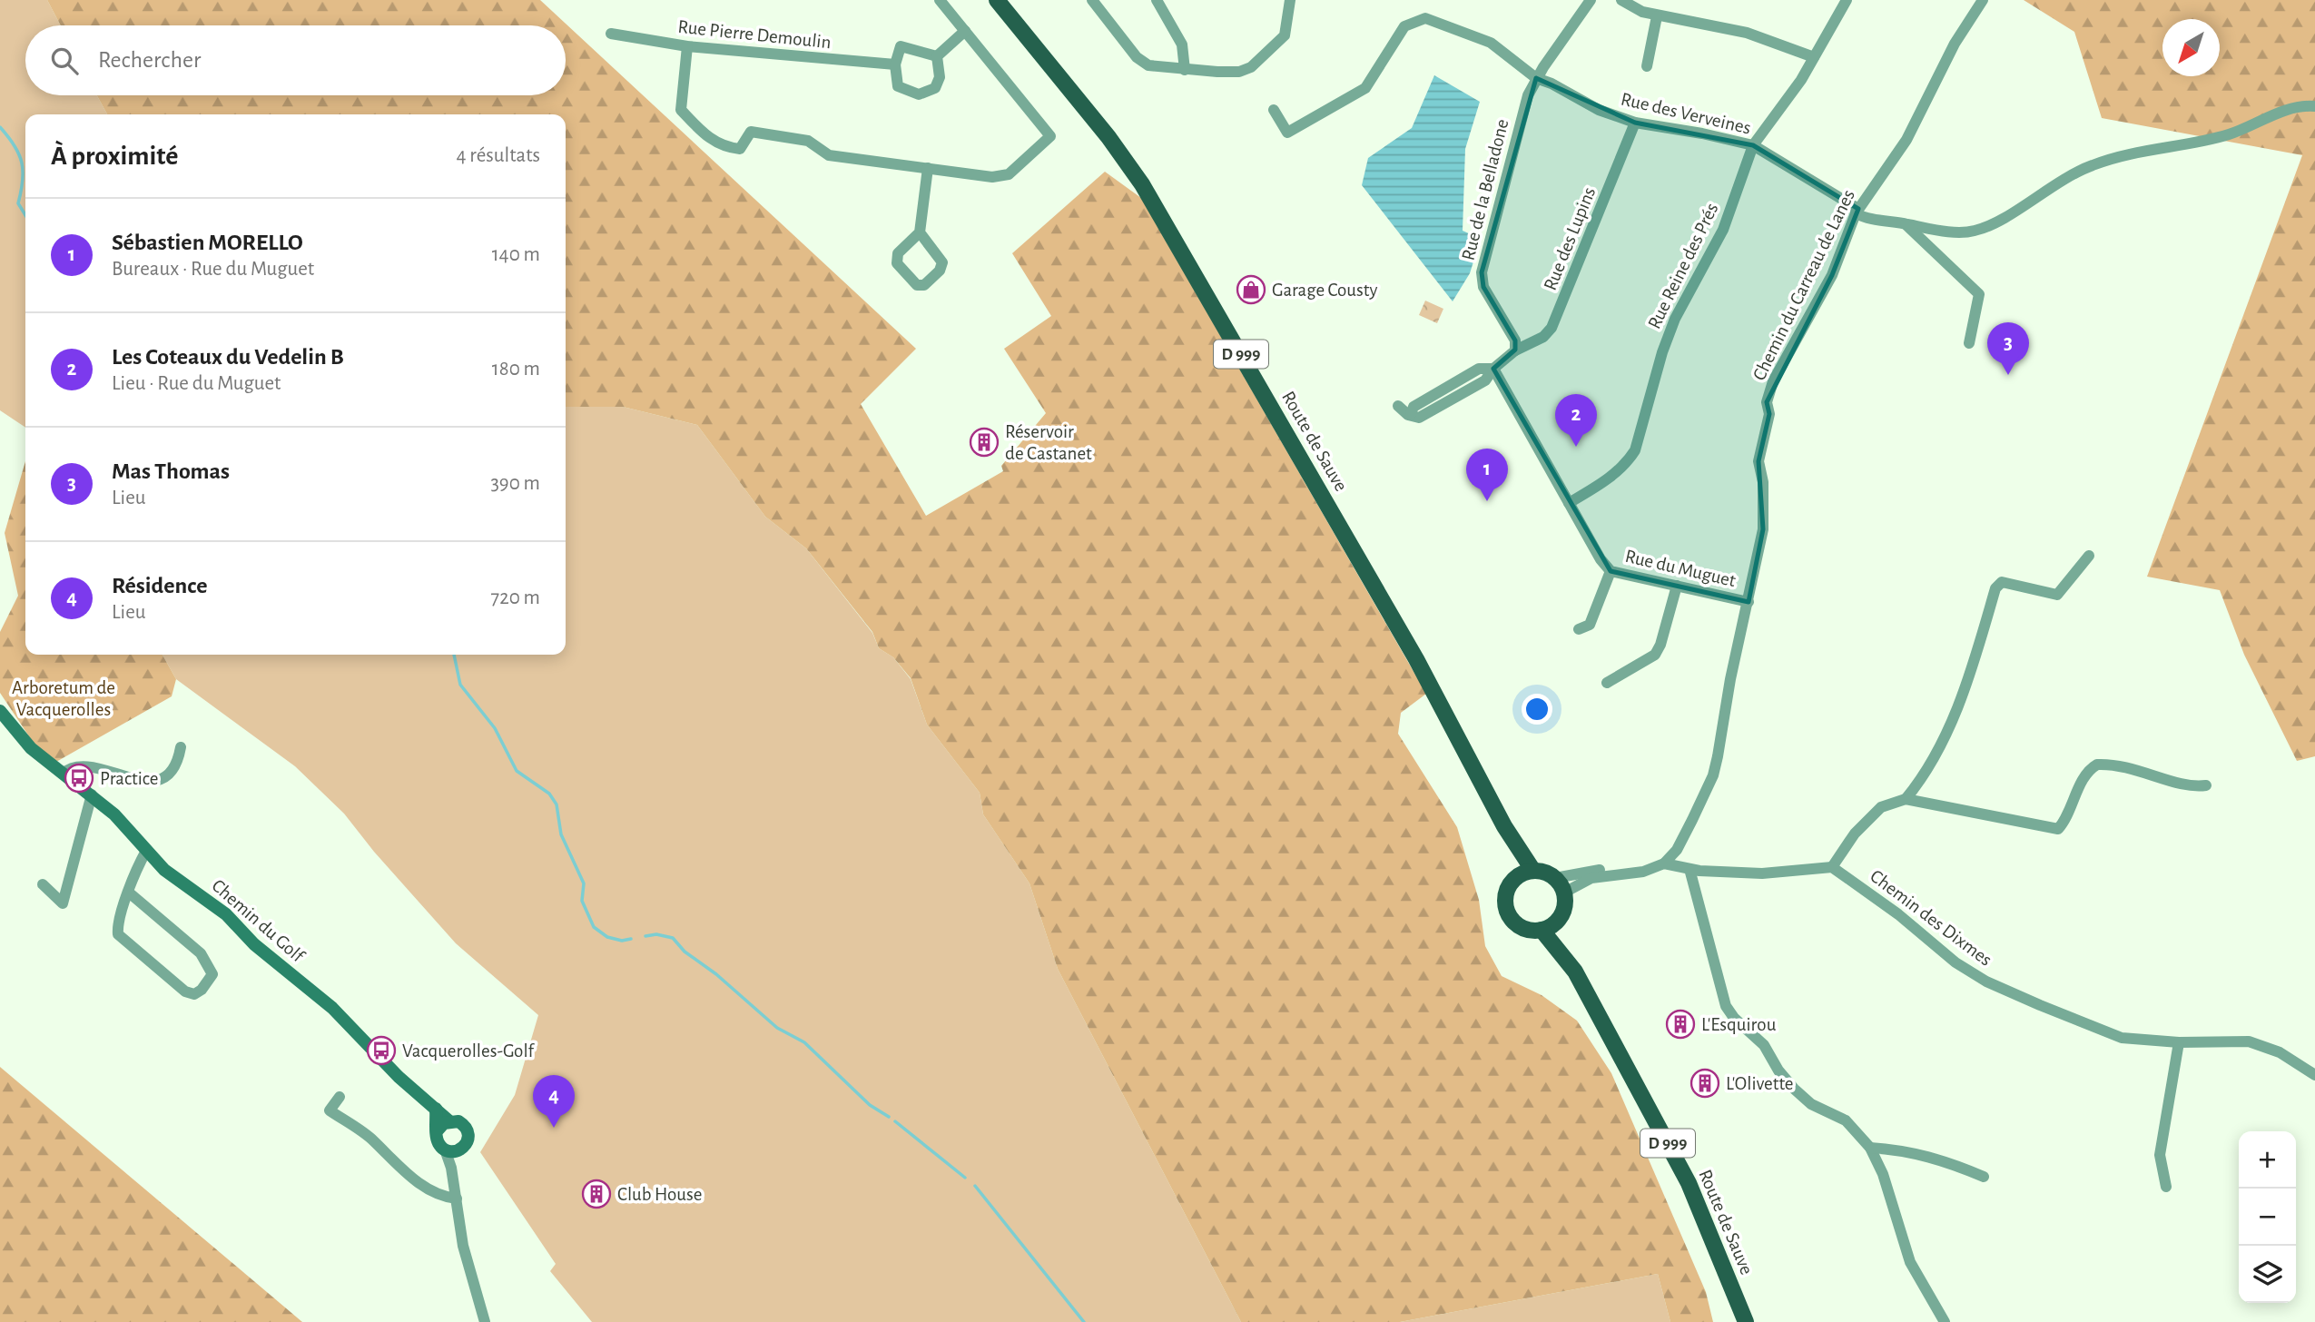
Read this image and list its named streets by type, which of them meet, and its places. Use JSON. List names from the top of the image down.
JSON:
{
  "streets": {
    "main road": ["D 999", "Route de Sauve"],
    "street": [
      "Rue Pierre Demoulin",
      "Rue des Verveines",
      "Rue de la Belladone",
      "Rue des Lupins",
      "Rue Reine des Prés",
      "Chemin du Carreau de Lanes",
      "Rue du Muguet",
      "Chemin des Dixmes",
      "Chemin du Golf"
    ]
  },
  "crossings": [
    ["Rue des Verveines", "Rue de la Belladone"],
    ["Rue des Verveines", "Rue des Lupins"],
    ["Rue des Verveines", "Rue Reine des Prés"],
    ["Rue des Verveines", "Chemin du Carreau de Lanes"],
    ["Rue de la Belladone", "Rue des Lupins"],
    ["Rue Reine des Prés", "Rue du Muguet"],
    ["Chemin du Carreau de Lanes", "Rue du Muguet"]
  ],
  "parks": ["Arboretum de Vacquerolles"],
  "places": {
    "shop": ["Garage Cousty"],
    "building": [
      "Réservoir de Castanet",
      "L'Esquirou",
      "L'Olivette",
      "Club House"
    ],
    "bus stop": ["Practice", "Vacquerolles-Golf"]
  },
  "north": "bottom left",
  "page": {
    "search": "Rechercher",
    "heading": ["À proximité", "4 résultats"],
    "list": [
      {
        "mark": "1",
        "name": "Sébastien MORELLO",
        "note": "Bureaux · Rue du Muguet",
        "value": "140 m"
      },
      {
        "mark": "2",
        "name": "Les Coteaux du Vedelin B",
        "note": "Lieu · Rue du Muguet",
        "value": "180 m"
      },
      {
        "mark": "3",
        "name": "Mas Thomas",
        "note": "Lieu",
        "value": "390 m"
      },
      {
        "mark": "4",
        "name": "Résidence",
        "note": "Lieu",
        "value": "720 m"
      }
    ],
    "pins": [
      "3",
      "2",
      "1",
      "4"
    ],
    "map_buttons": ["+", "−"]
  }
}
